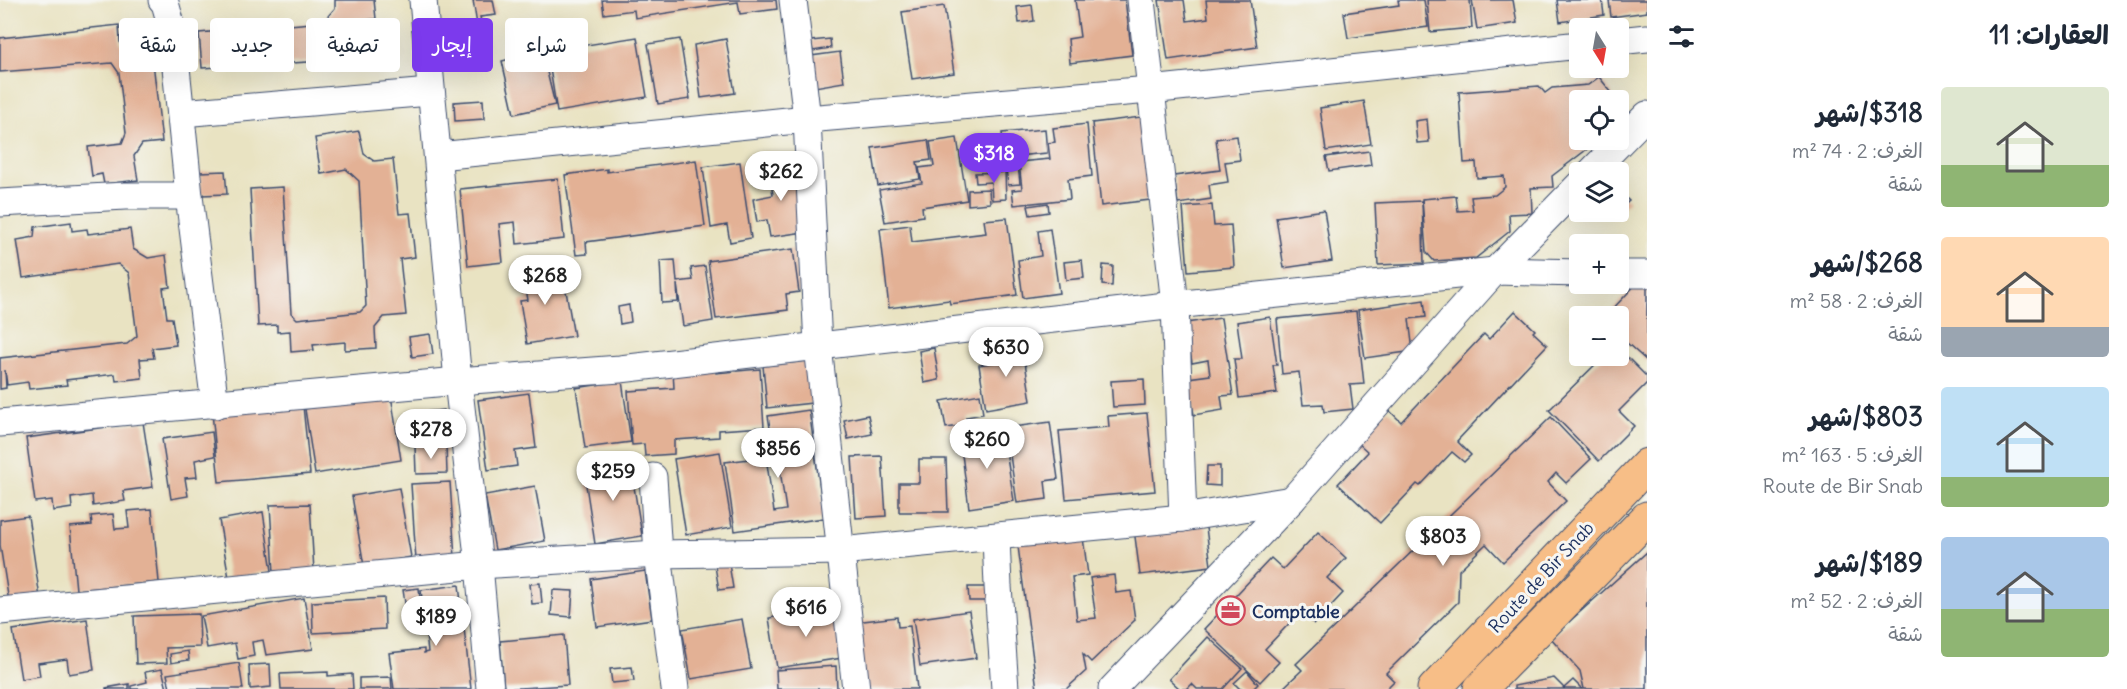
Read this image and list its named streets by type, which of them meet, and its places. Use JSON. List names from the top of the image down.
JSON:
{
  "streets": {
    "main road": ["Route de Bir Snab"]
  },
  "places": {
    "office": ["Comptable"]
  },
  "north": "bottom",
  "page": {
    "heading": "العقارات: 11",
    "map_buttons": ["+", "−"],
    "chip": [
      "شراء",
      "إيجار",
      "تصفية",
      "جديد",
      "شقة"
    ],
    "list": [
      {
        "name": "$318/شهر",
        "note": "الغرف: 2 · 74 m² · شقة"
      },
      {
        "name": "$268/شهر",
        "note": "الغرف: 2 · 58 m² · شقة"
      },
      {
        "name": "$803/شهر",
        "note": "الغرف: 5 · 163 m² · Route de Bir Snab"
      },
      {
        "name": "$189/شهر",
        "note": "الغرف: 2 · 52 m² · شقة"
      }
    ],
    "price": [
      "$318",
      "$262",
      "$268",
      "$630",
      "$278",
      "$260",
      "$856",
      "$259",
      "$803",
      "$616",
      "$189"
    ]
  }
}
